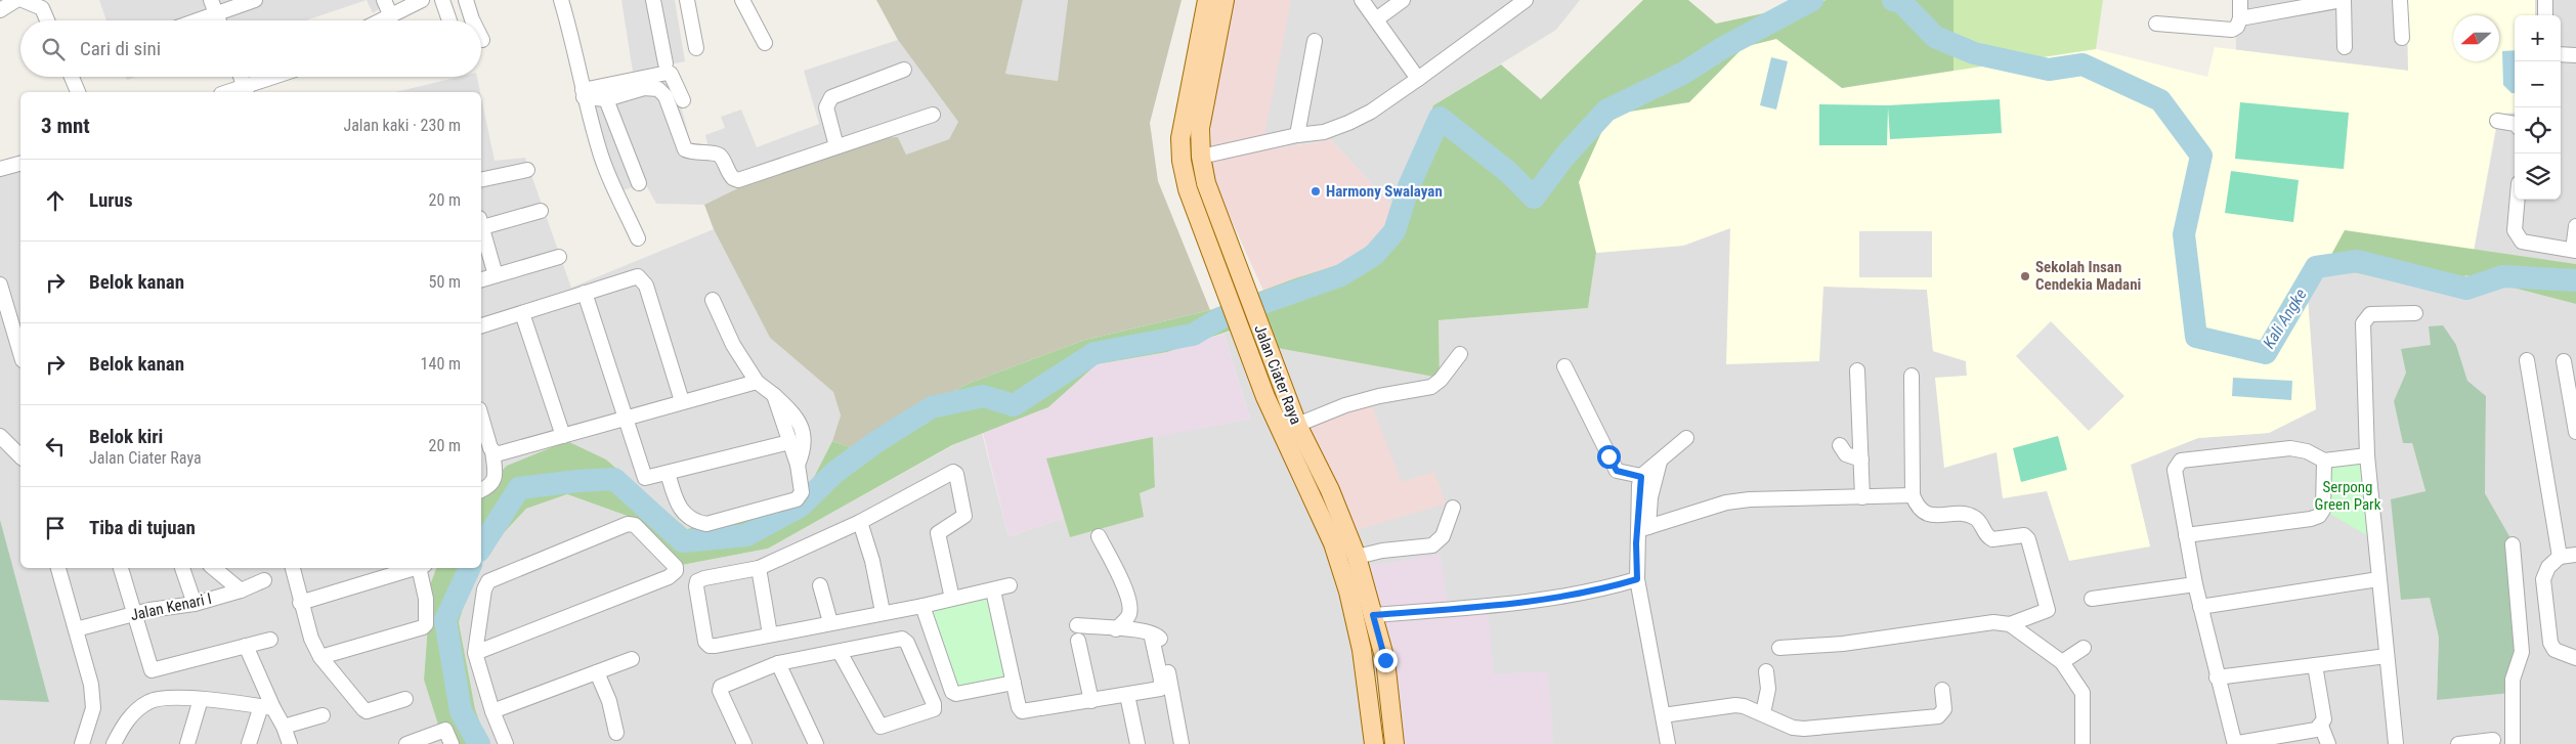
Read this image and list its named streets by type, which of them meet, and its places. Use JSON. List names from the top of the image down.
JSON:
{
  "streets": {
    "main road": ["Jalan Ciater Raya"],
    "street": ["Jalan Kenari I"]
  },
  "water": ["Kali Angke"],
  "parks": ["Serpong Green Park"],
  "places": ["Harmony Swalayan", "Sekolah Insan Cendekia Madani"],
  "north": "left",
  "page": {
    "map_buttons": ["+", "−"],
    "search": "Cari di sini",
    "heading": ["3 mnt", "Jalan kaki · 230 m"],
    "list": [
      ["Lurus", "20 m"],
      ["Belok kanan", "50 m"],
      ["Belok kanan", "140 m"],
      ["Belok kiri", "Jalan Ciater Raya", "20 m"],
      "Tiba di tujuan"
    ]
  }
}
